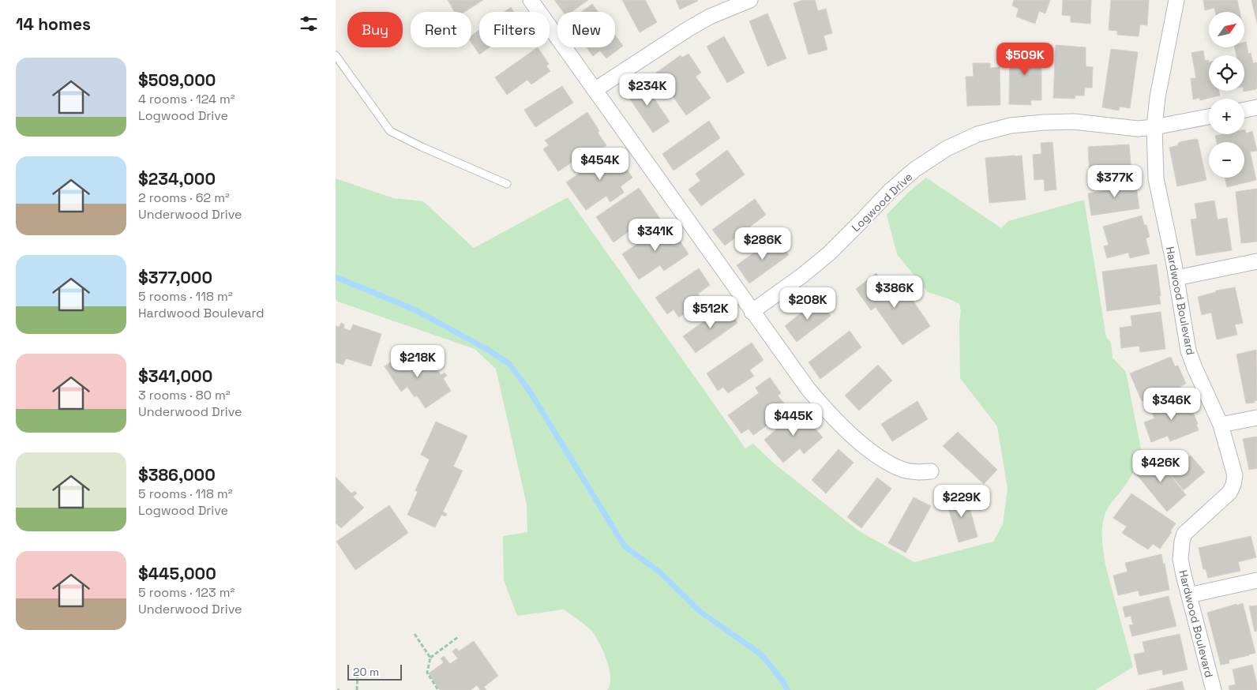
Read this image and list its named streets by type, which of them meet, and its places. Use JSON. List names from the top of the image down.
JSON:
{
  "streets": {
    "street": ["Logwood Drive", "Hardwood Boulevard"]
  },
  "crossings": [
    ["Logwood Drive", "Hardwood Boulevard"]
  ],
  "scale_bar": "20 m",
  "north": "top right",
  "page": {
    "heading": "14 homes",
    "map_buttons": ["+", "−"],
    "chip": [
      "Buy",
      "Rent",
      "Filters",
      "New"
    ],
    "price": [
      "$509K",
      "$234K",
      "$454K",
      "$377K",
      "$341K",
      "$286K",
      "$386K",
      "$208K",
      "$512K",
      "$218K",
      "$346K",
      "$445K",
      "$426K",
      "$229K"
    ],
    "list": [
      {
        "name": "$509,000",
        "note": "4 rooms · 124 m² · Logwood Drive"
      },
      {
        "name": "$234,000",
        "note": "2 rooms · 62 m² · Underwood Drive"
      },
      {
        "name": "$377,000",
        "note": "5 rooms · 118 m² · Hardwood Boulevard"
      },
      {
        "name": "$341,000",
        "note": "3 rooms · 80 m² · Underwood Drive"
      },
      {
        "name": "$386,000",
        "note": "5 rooms · 118 m² · Logwood Drive"
      },
      {
        "name": "$445,000",
        "note": "5 rooms · 123 m² · Underwood Drive"
      }
    ],
    "scale": "20 m"
  }
}
